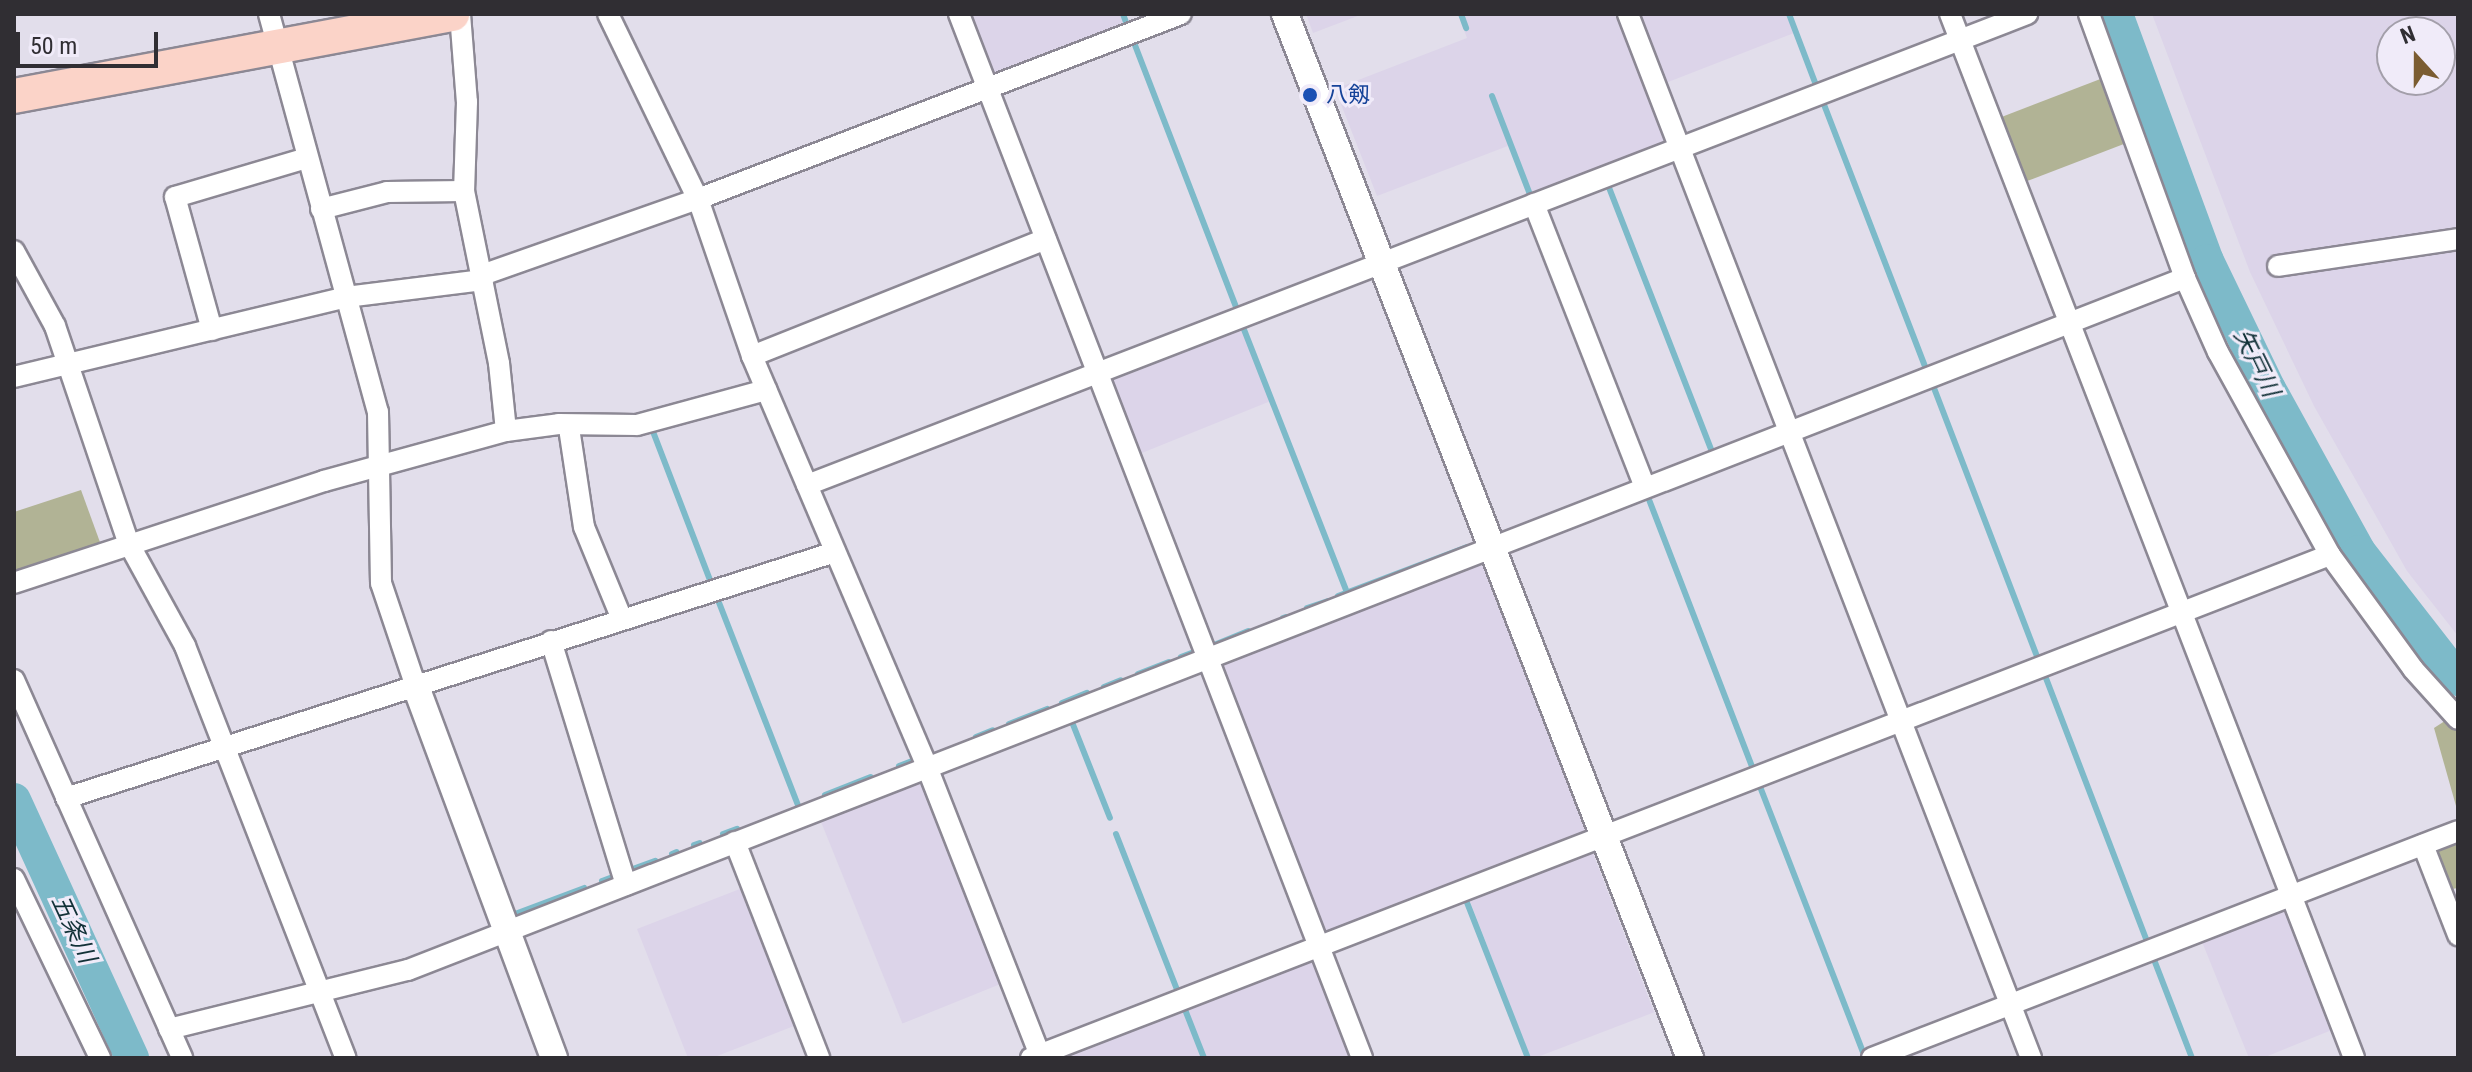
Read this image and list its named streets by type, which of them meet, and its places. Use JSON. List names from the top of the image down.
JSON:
{
  "water": ["矢戸川", "五条川"],
  "places": ["八剱"],
  "scale_bar": "50 m",
  "north": "top"
}
